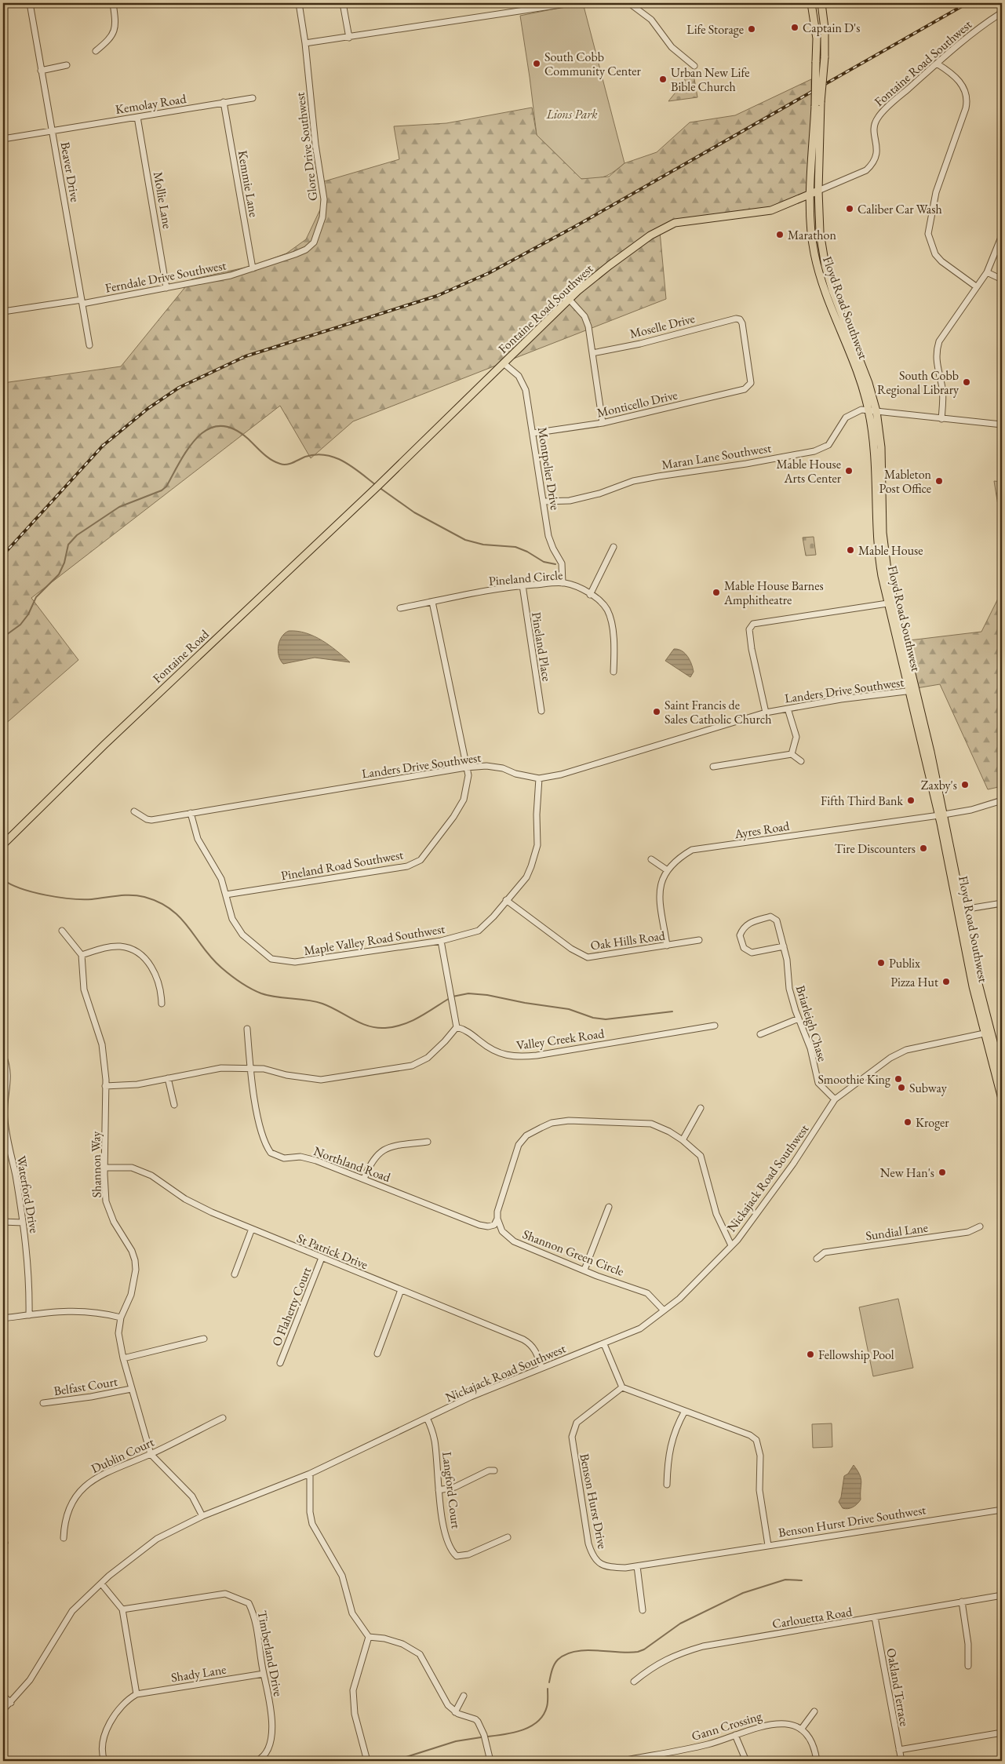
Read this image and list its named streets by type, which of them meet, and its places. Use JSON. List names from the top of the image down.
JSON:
{
  "streets": {
    "main road": ["Fontaine Road Southwest", "Floyd Road Southwest", "Fontaine Road"],
    "street": [
      "Kemolay Road",
      "Glore Drive Southwest",
      "Beaver Drive",
      "Kemmie Lane",
      "Mollie Lane",
      "Ferndale Drive Southwest",
      "Moselle Drive",
      "Monticello Drive",
      "Maran Lane Southwest",
      "Montpelier Drive",
      "Pineland Circle",
      "Pineland Place",
      "Landers Drive Southwest",
      "Ayres Road",
      "Pineland Road Southwest",
      "Maple Valley Road Southwest",
      "Oak Hills Road",
      "Briarleigh Chase",
      "Valley Creek Road",
      "Northland Road",
      "Shannon Way",
      "Nickajack Road Southwest",
      "Waterford Drive",
      "Sundial Lane",
      "St Patrick Drive",
      "Shannon Green Circle",
      "O Flaherty Court",
      "Belfast Court",
      "Dublin Court",
      "Langford Court",
      "Benson Hurst Drive",
      "Benson Hurst Drive Southwest",
      "Carlouetta Road",
      "Timberland Drive",
      "Shady Lane",
      "Oakland Terrace",
      "Gann Crossing"
    ]
  },
  "crossings": [
    ["Fontaine Road Southwest", "Floyd Road Southwest"],
    ["Fontaine Road Southwest", "Montpelier Drive"],
    ["Fontaine Road Southwest", "Fontaine Road"],
    ["Kemolay Road", "Beaver Drive"],
    ["Kemolay Road", "Kemmie Lane"],
    ["Kemolay Road", "Mollie Lane"],
    ["Glore Drive Southwest", "Kemmie Lane"],
    ["Glore Drive Southwest", "Ferndale Drive Southwest"],
    ["Beaver Drive", "Ferndale Drive Southwest"],
    ["Kemmie Lane", "Ferndale Drive Southwest"],
    ["Mollie Lane", "Ferndale Drive Southwest"],
    ["Floyd Road Southwest", "Maran Lane Southwest"],
    ["Floyd Road Southwest", "Landers Drive Southwest"],
    ["Floyd Road Southwest", "Ayres Road"],
    ["Floyd Road Southwest", "Nickajack Road Southwest"],
    ["Moselle Drive", "Monticello Drive"],
    ["Monticello Drive", "Montpelier Drive"],
    ["Maran Lane Southwest", "Montpelier Drive"],
    ["Montpelier Drive", "Pineland Circle"],
    ["Pineland Circle", "Pineland Place"],
    ["Pineland Circle", "Pineland Road Southwest"],
    ["Landers Drive Southwest", "Pineland Road Southwest"],
    ["Landers Drive Southwest", "Maple Valley Road Southwest"],
    ["Pineland Road Southwest", "Maple Valley Road Southwest"],
    ["Maple Valley Road Southwest", "Oak Hills Road"],
    ["Briarleigh Chase", "Nickajack Road Southwest"],
    ["Northland Road", "Shannon Green Circle"],
    ["Shannon Way", "Nickajack Road Southwest"],
    ["Shannon Way", "St Patrick Drive"],
    ["Shannon Way", "Belfast Court"],
    ["Shannon Way", "Dublin Court"],
    ["Nickajack Road Southwest", "St Patrick Drive"],
    ["Nickajack Road Southwest", "Shannon Green Circle"],
    ["Nickajack Road Southwest", "Langford Court"],
    ["St Patrick Drive", "O Flaherty Court"],
    ["Benson Hurst Drive", "Benson Hurst Drive Southwest"],
    ["Carlouetta Road", "Oakland Terrace"],
    ["Timberland Drive", "Shady Lane"]
  ],
  "parks": ["Lions Park"],
  "places": [
    "Captain D's",
    "Life Storage",
    "South Cobb Community Center",
    "Urban New Life Bible Church",
    "Caliber Car Wash",
    "Marathon",
    "South Cobb Regional Library",
    "Mable House Arts Center",
    "Mableton Post Office",
    "Mable House",
    "Mable House Barnes Amphitheatre",
    "Saint Francis de Sales Catholic Church",
    "Zaxby's",
    "Fifth Third Bank",
    "Tire Discounters",
    "Publix",
    "Pizza Hut",
    "Smoothie King",
    "Subway",
    "Kroger",
    "New Han's",
    "Fellowship Pool"
  ]
}
